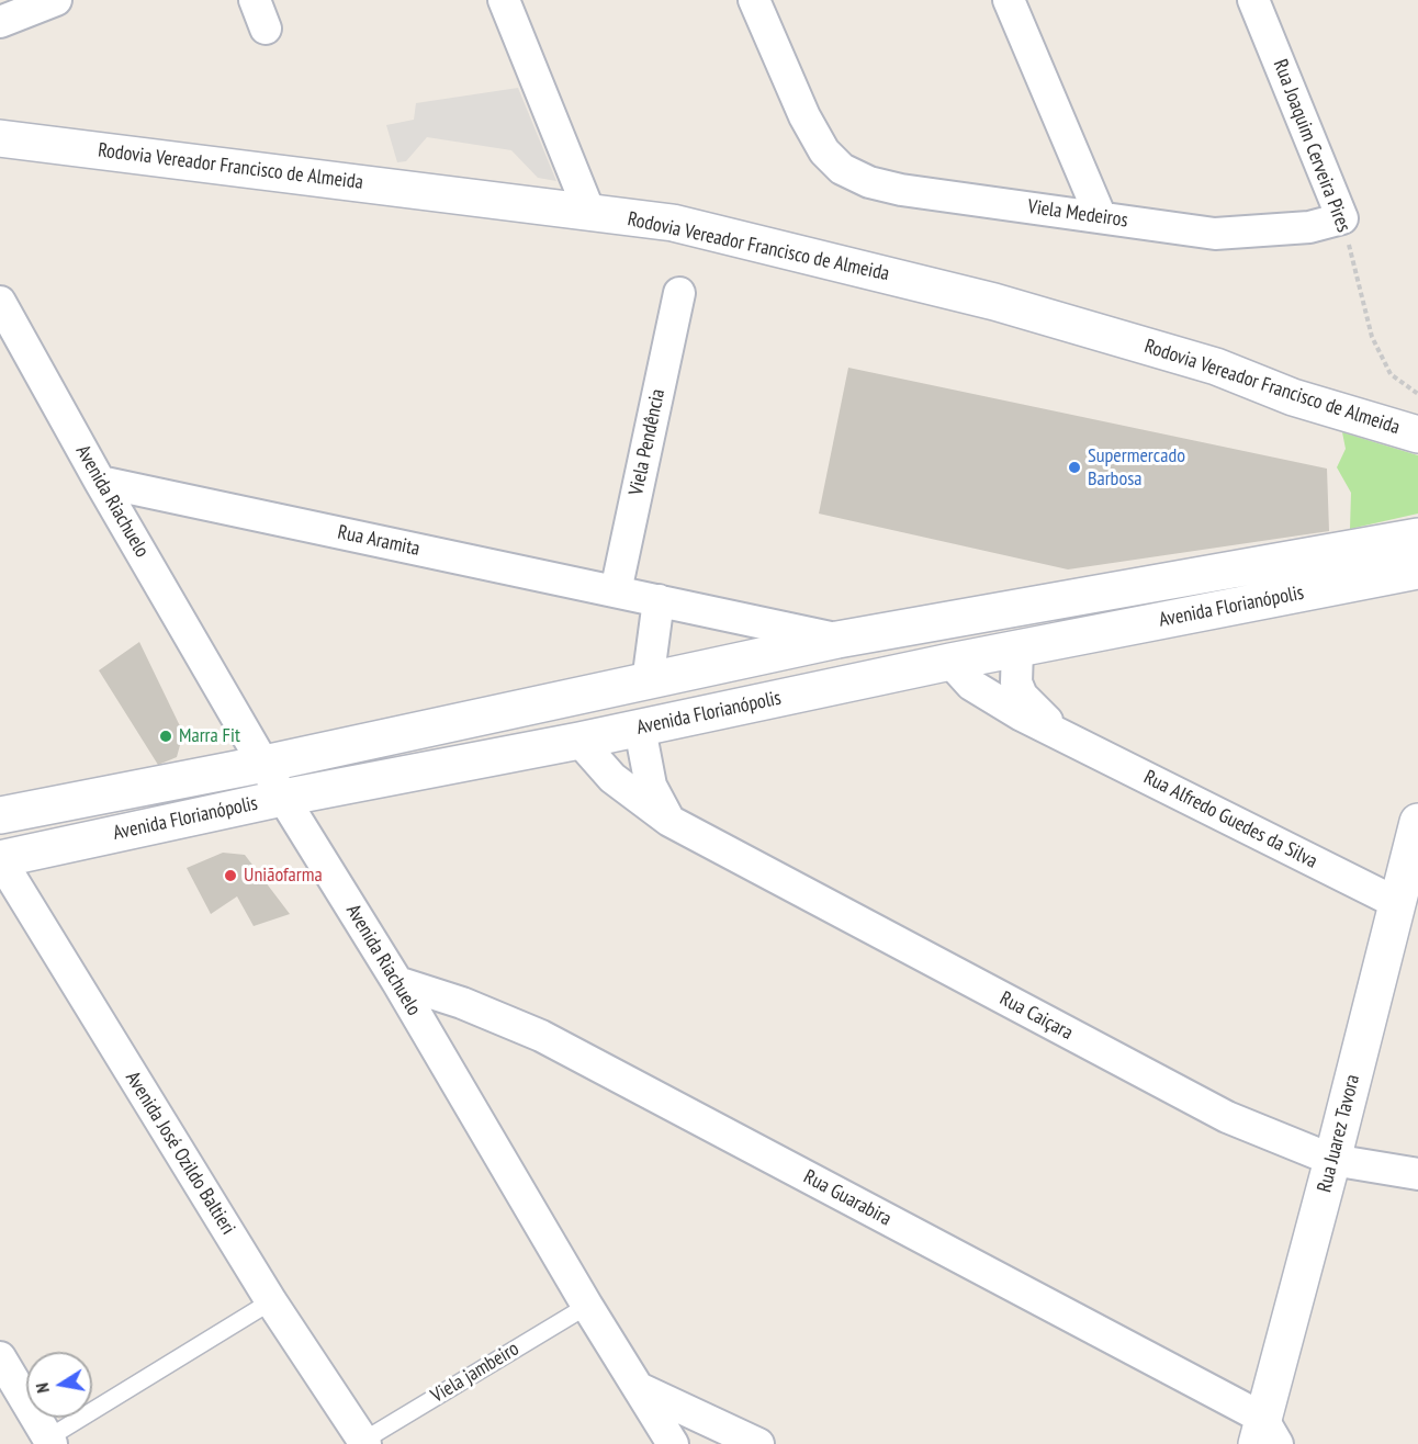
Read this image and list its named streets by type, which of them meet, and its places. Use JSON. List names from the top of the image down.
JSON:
{
  "streets": {
    "street": [
      "Rua Joaquim Cerveira Pires",
      "Rodovia Vereador Francisco de Almeida",
      "Viela Medeiros",
      "Viela Pendência",
      "Avenida Riachuelo",
      "Rua Aramita",
      "Avenida Florianópolis",
      "Rua Alfredo Guedes da Silva",
      "Rua Caiçara",
      "Rua Juarez Tavora",
      "Avenida José Ozildo Baltieri",
      "Rua Guarabira"
    ],
    "lane": ["Viela jambeiro"]
  },
  "crossings": [
    ["Rua Joaquim Cerveira Pires", "Viela Medeiros"],
    ["Viela Pendência", "Rua Aramita"],
    ["Avenida Riachuelo", "Rua Aramita"],
    ["Avenida Riachuelo", "Avenida Florianópolis"],
    ["Avenida Riachuelo", "Rua Guarabira"],
    ["Avenida Riachuelo", "Viela jambeiro"],
    ["Rua Aramita", "Avenida Florianópolis"],
    ["Avenida Florianópolis", "Rua Alfredo Guedes da Silva"],
    ["Avenida Florianópolis", "Rua Caiçara"],
    ["Avenida Florianópolis", "Avenida José Ozildo Baltieri"],
    ["Rua Alfredo Guedes da Silva", "Rua Juarez Tavora"],
    ["Rua Caiçara", "Rua Juarez Tavora"],
    ["Rua Juarez Tavora", "Rua Guarabira"],
    ["Avenida José Ozildo Baltieri", "Viela jambeiro"]
  ],
  "places": ["Supermercado Barbosa", "Marra Fit", "Uniãofarma"],
  "north": "left"
}
